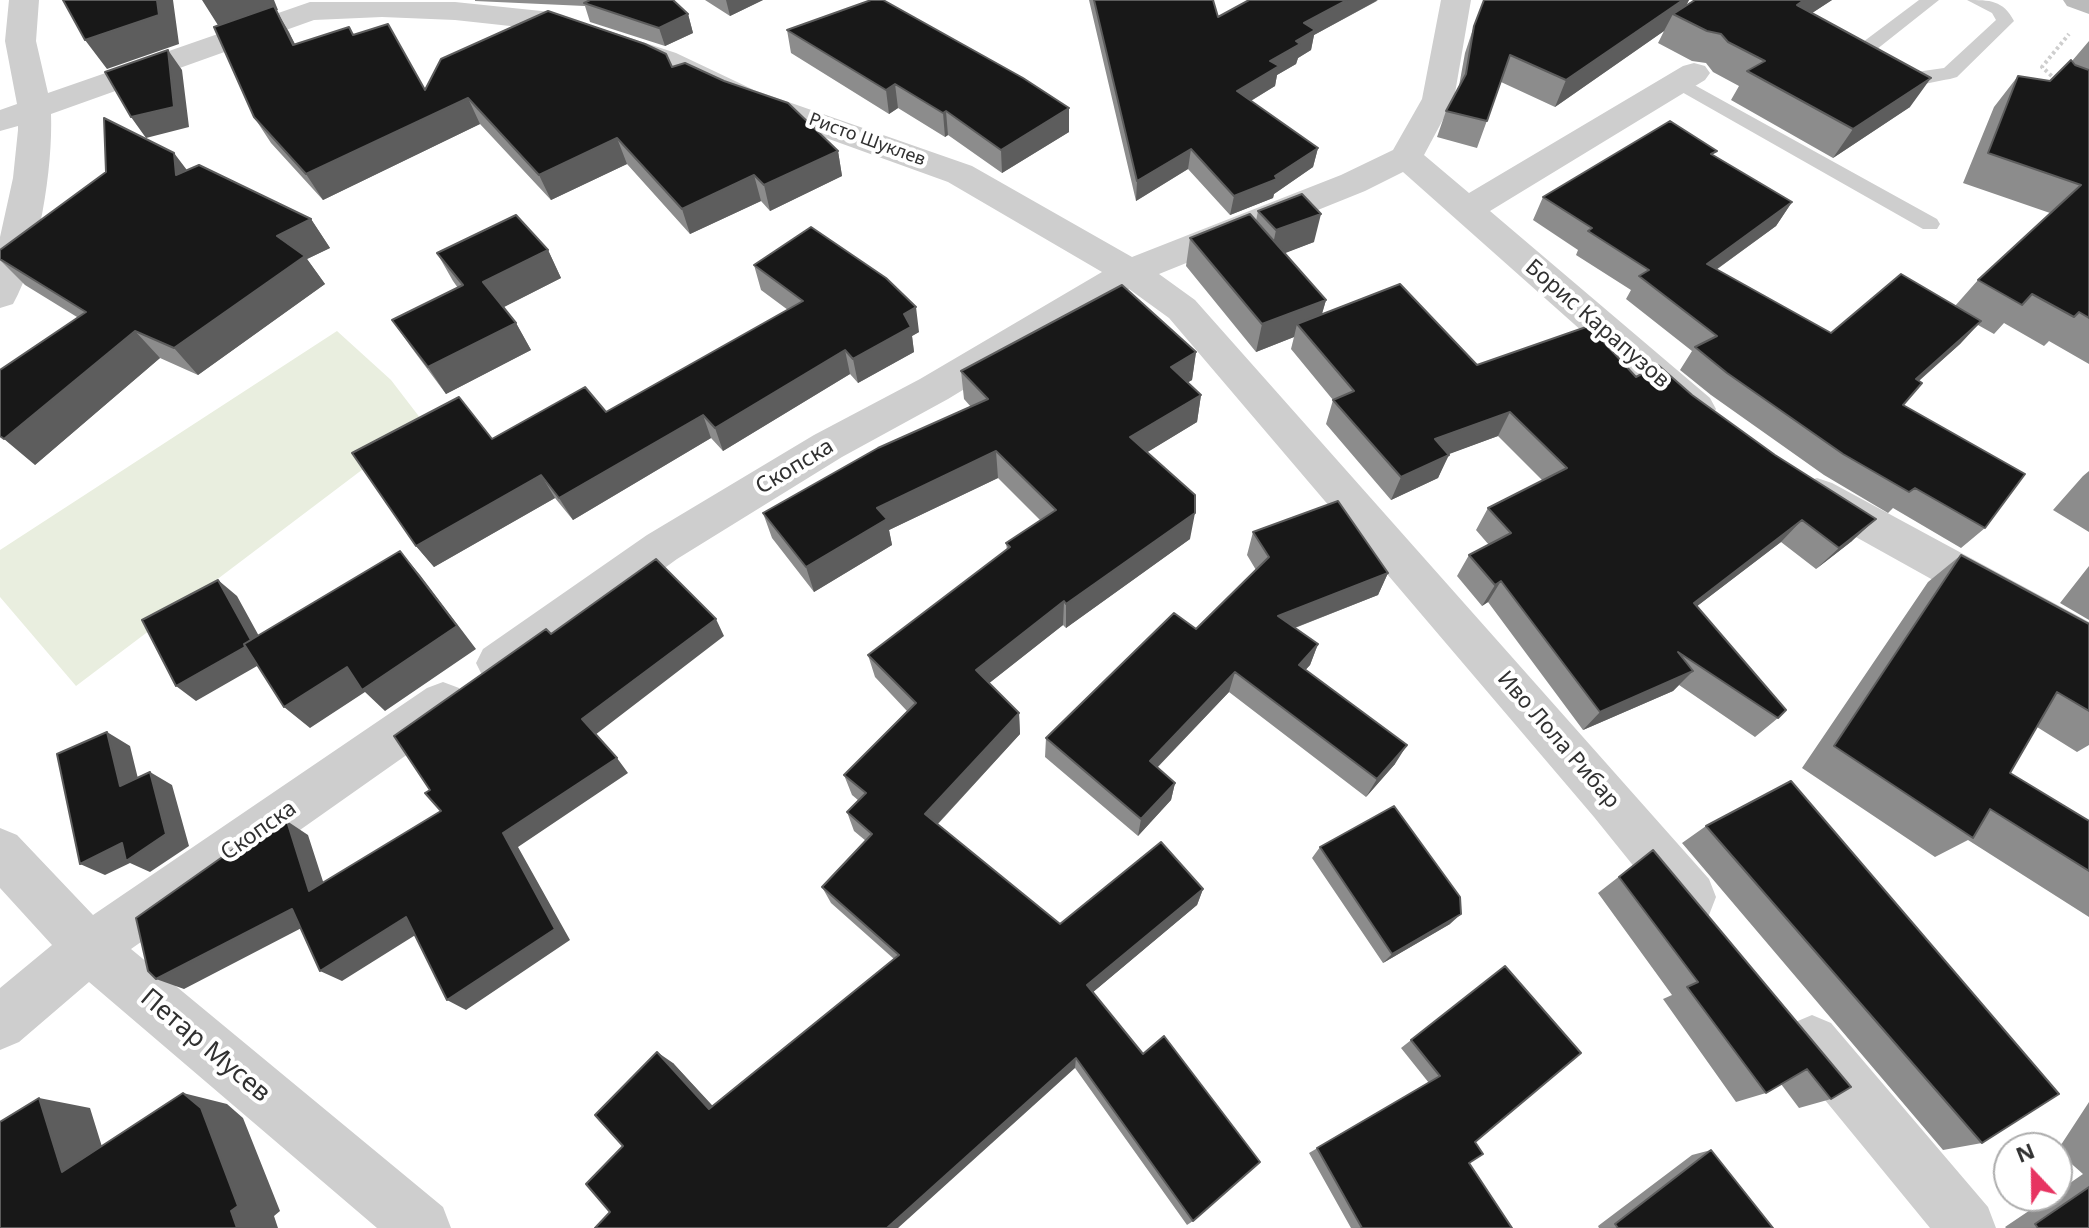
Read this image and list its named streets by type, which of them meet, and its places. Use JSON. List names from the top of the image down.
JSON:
{
  "streets": {
    "street": [
      "Ристо Шуклев",
      "Борис Карапузов",
      "Скопска",
      "Иво Лола Рибар",
      "Петар Мусев"
    ]
  },
  "crossings": [
    ["Ристо Шуклев", "Скопска"],
    ["Ристо Шуклев", "Иво Лола Рибар"],
    ["Борис Карапузов", "Скопска"],
    ["Скопска", "Иво Лола Рибар"],
    ["Скопска", "Петар Мусев"]
  ],
  "north": "top"
}
